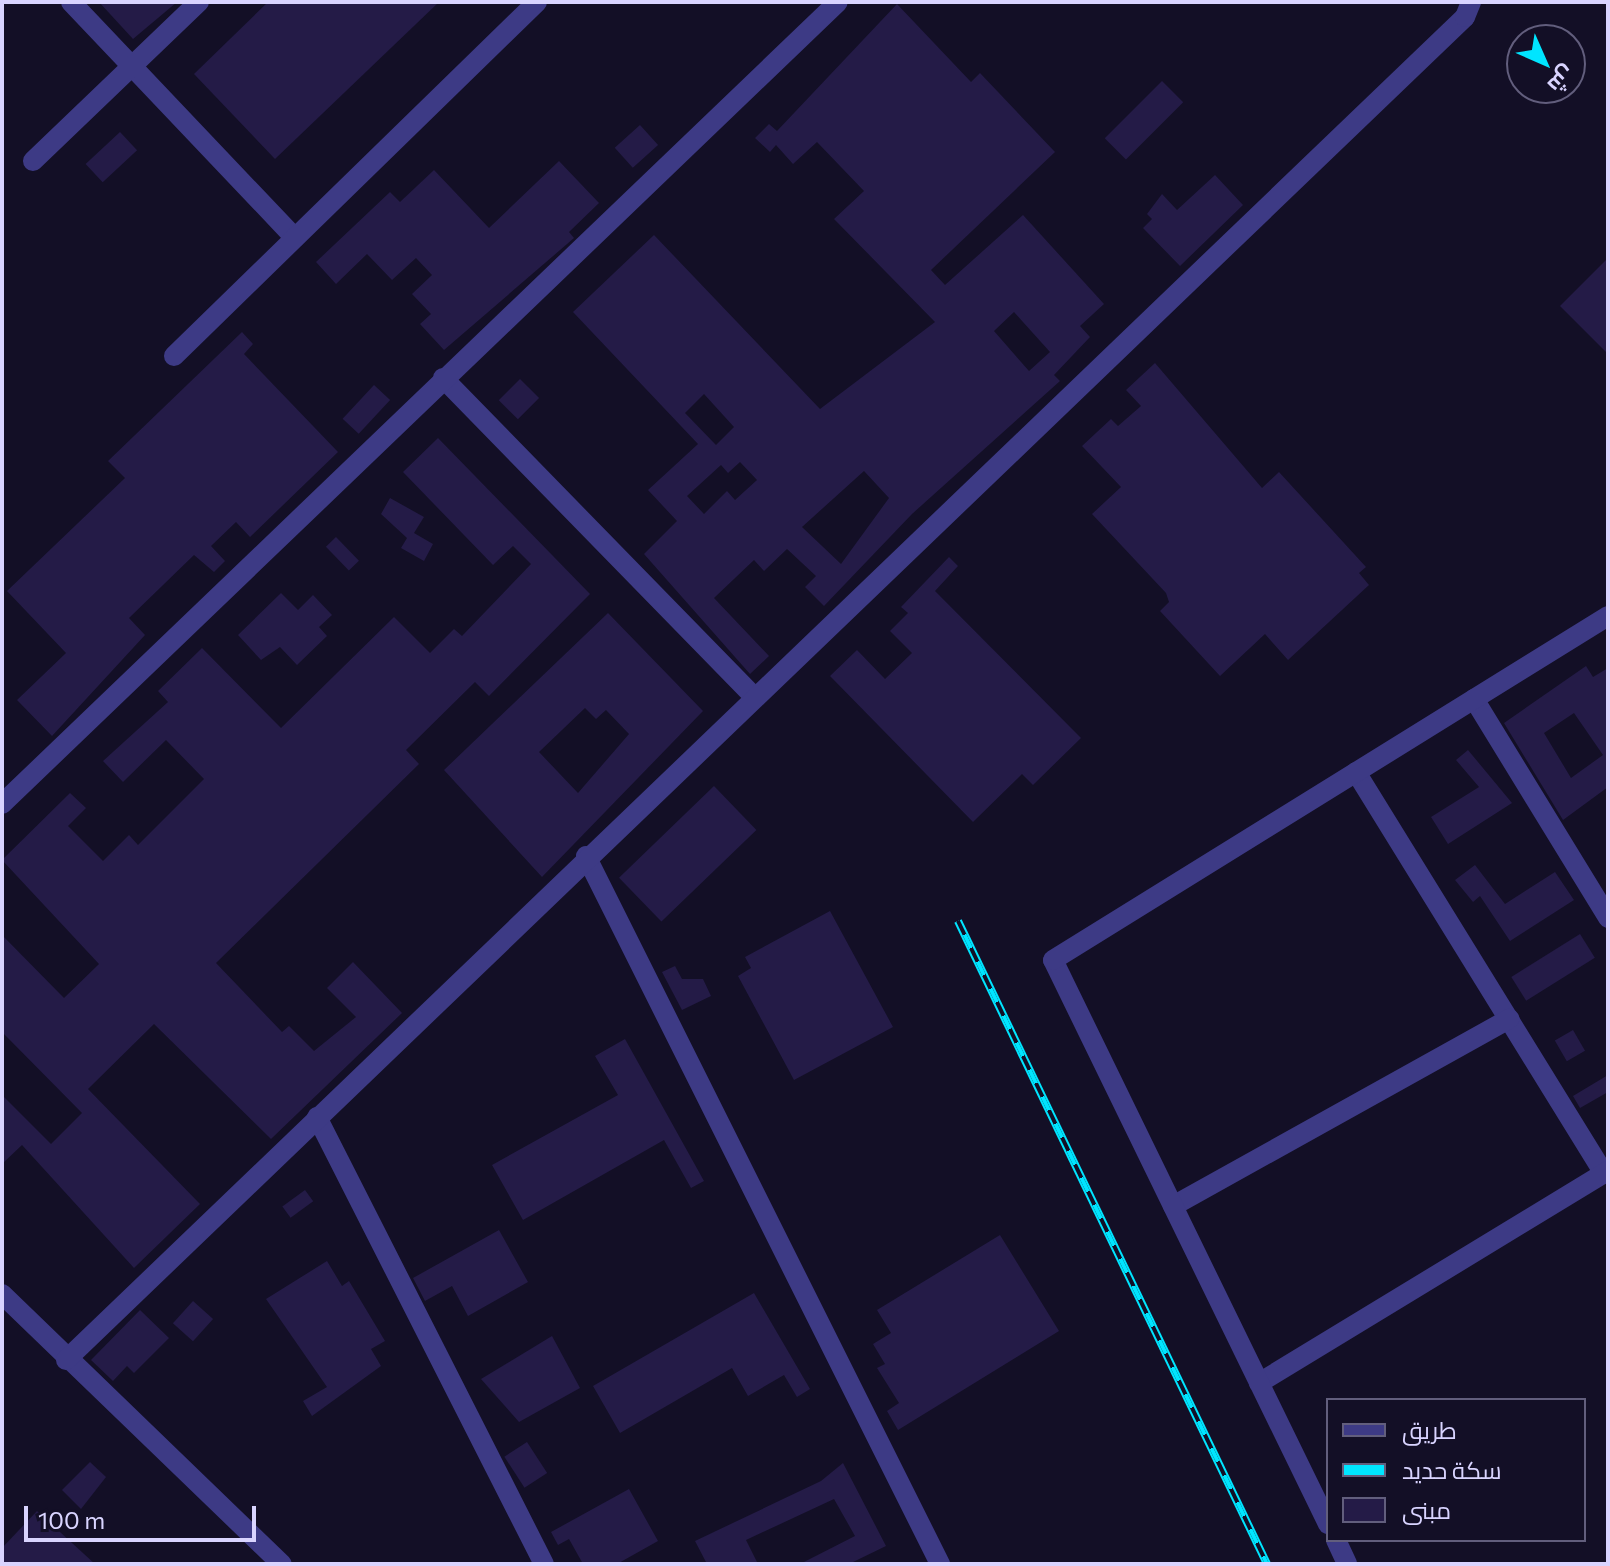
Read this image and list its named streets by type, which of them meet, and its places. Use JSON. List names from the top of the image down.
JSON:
{
  "legend": ["طريق", "سكة حديد", "مبنى"],
  "scale_bar": "100 m",
  "north": "bottom right"
}
